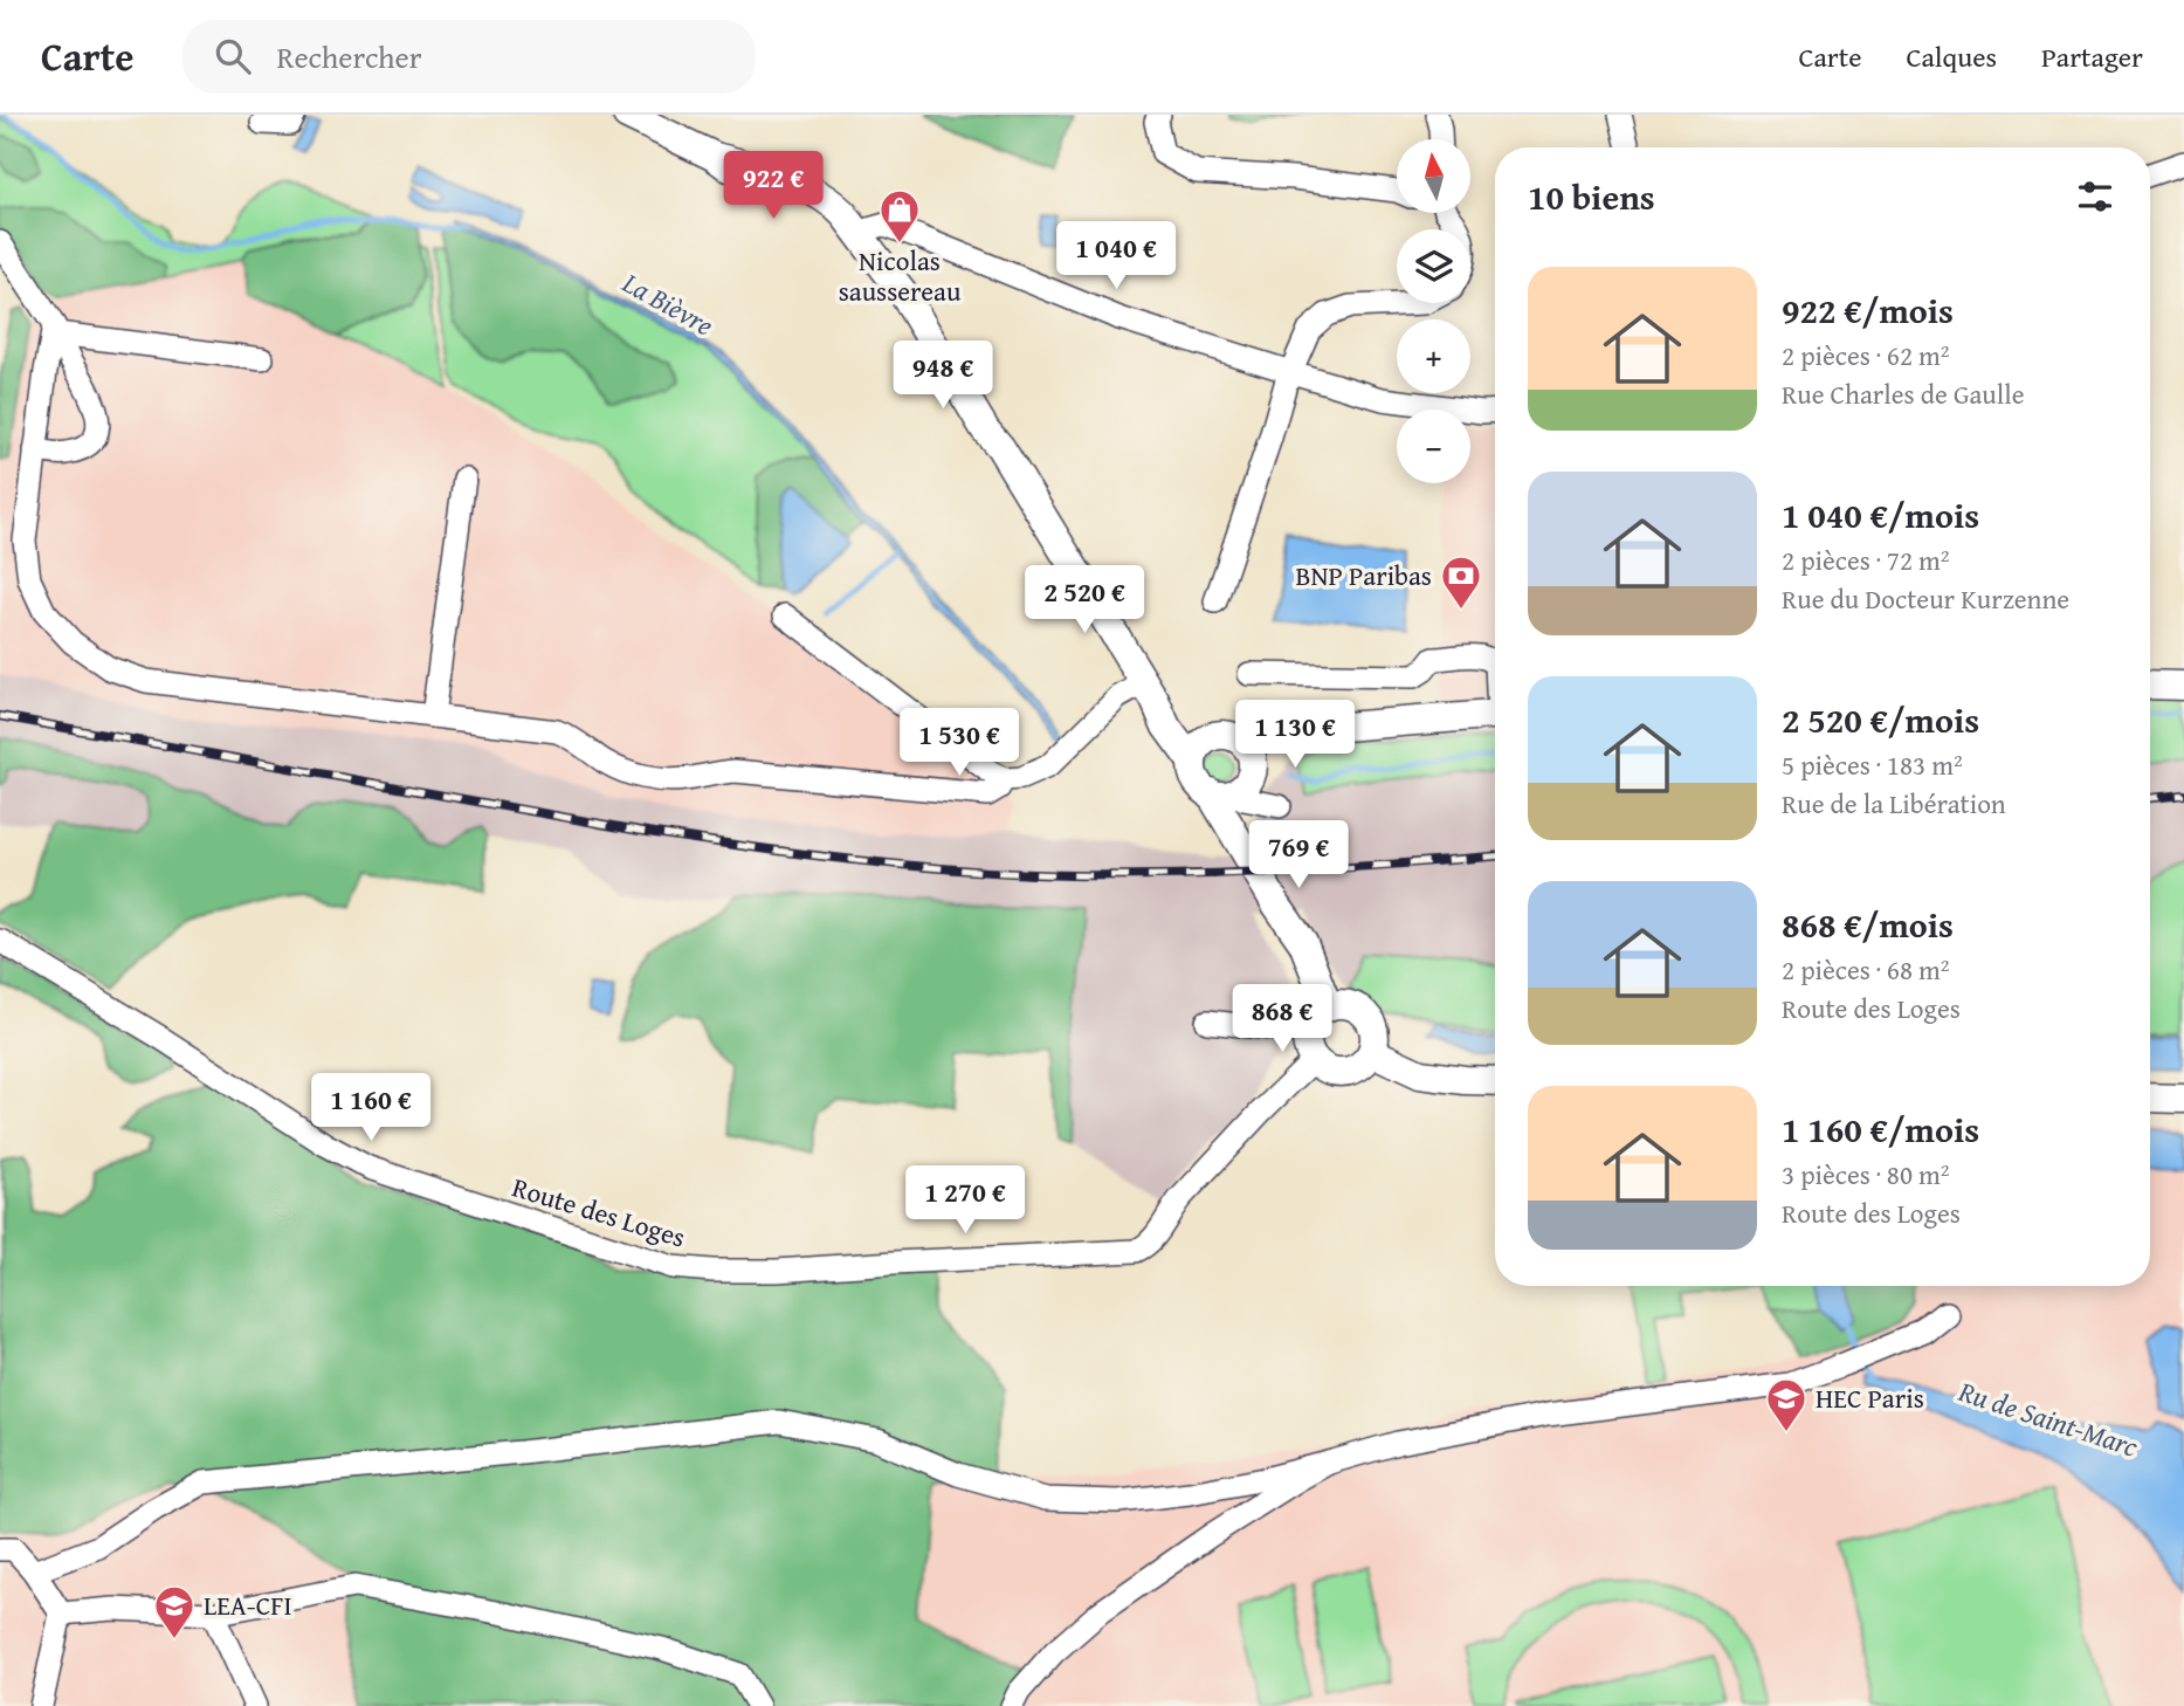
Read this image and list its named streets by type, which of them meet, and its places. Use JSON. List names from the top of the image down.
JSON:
{
  "streets": {
    "street": ["Route des Loges"]
  },
  "water": ["La Bièvre", "Ru de Saint-Marc"],
  "places": {
    "shop": ["Nicolas saussereau"],
    "bank": ["BNP Paribas"],
    "school or university": ["HEC Paris", "LEA-CFI"]
  },
  "north": "top",
  "page": {
    "header": "Carte",
    "search": "Rechercher",
    "nav": ["Carte", "Calques", "Partager"],
    "map_buttons": ["+", "−"],
    "heading": "10 biens",
    "price": [
      "922 €",
      "1 040 €",
      "948 €",
      "2 520 €",
      "1 130 €",
      "1 530 €",
      "769 €",
      "868 €",
      "1 160 €",
      "1 270 €"
    ],
    "list": [
      {
        "name": "922 €/mois",
        "note": "2 pièces · 62 m² · Rue Charles de Gaulle"
      },
      {
        "name": "1 040 €/mois",
        "note": "2 pièces · 72 m² · Rue du Docteur Kurzenne"
      },
      {
        "name": "2 520 €/mois",
        "note": "5 pièces · 183 m² · Rue de la Libération"
      },
      {
        "name": "868 €/mois",
        "note": "2 pièces · 68 m² · Route des Loges"
      },
      {
        "name": "1 160 €/mois",
        "note": "3 pièces · 80 m² · Route des Loges"
      }
    ]
  }
}
